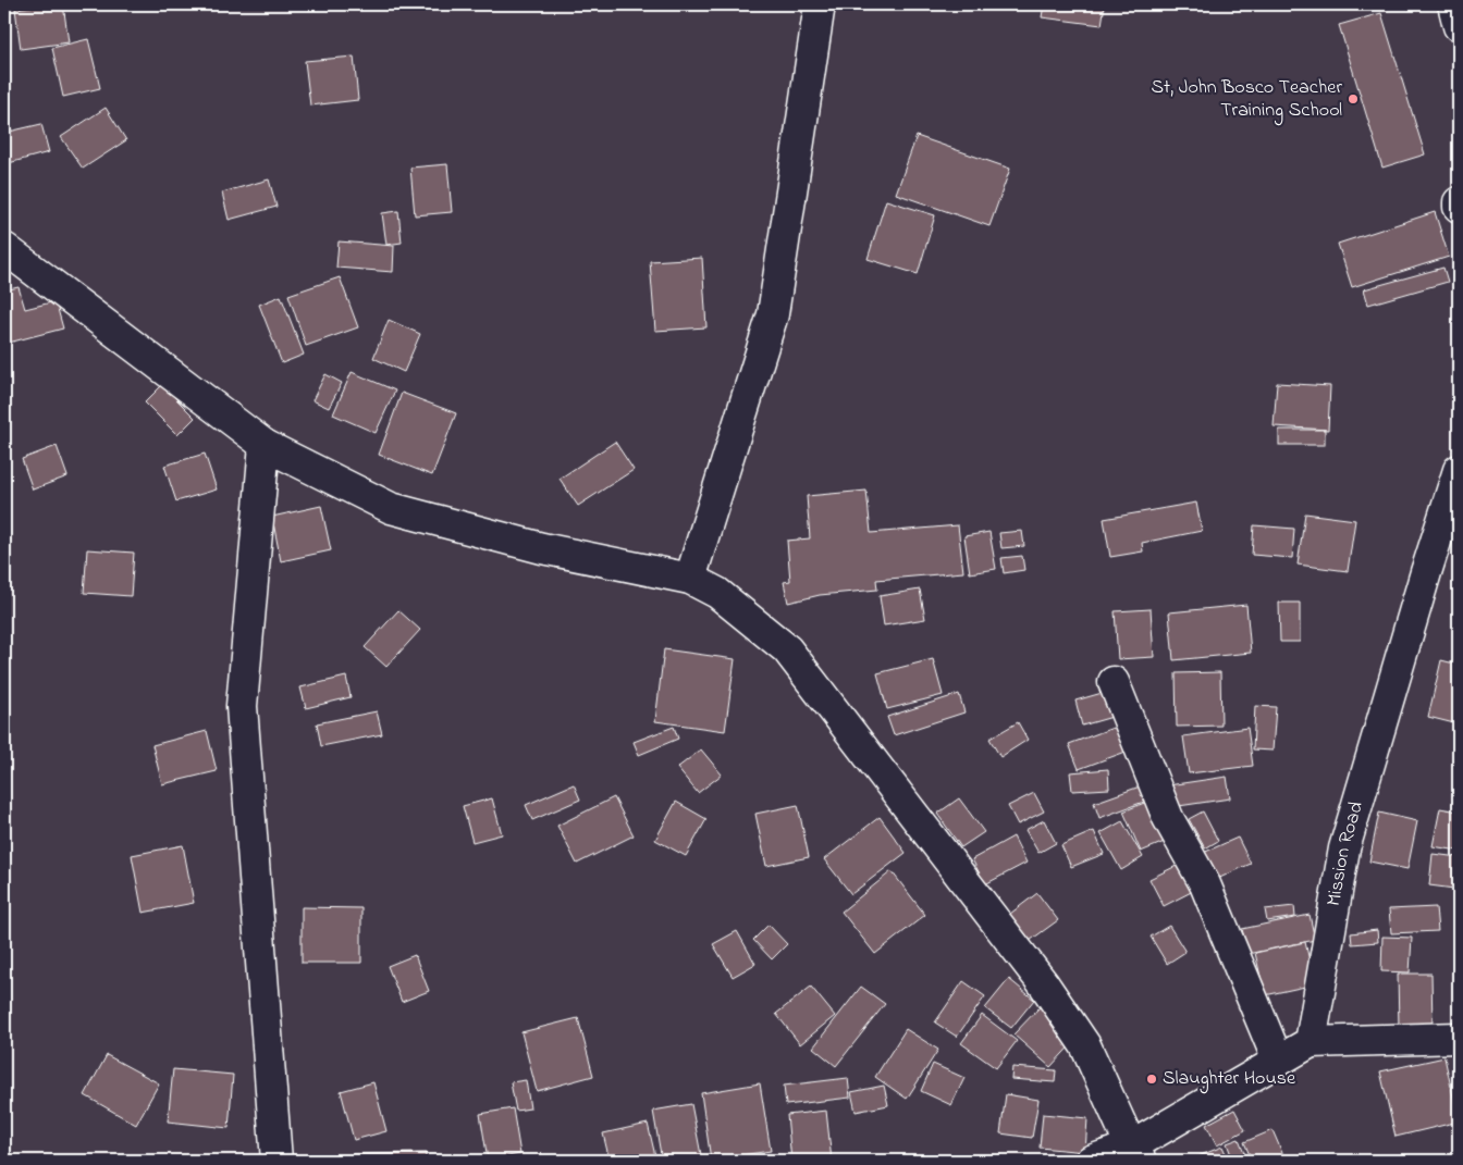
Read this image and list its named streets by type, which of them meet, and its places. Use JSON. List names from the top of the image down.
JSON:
{
  "streets": {
    "street": ["Mission Road"]
  },
  "places": ["St, John Bosco Teacher Training School", "Slaughter House"]
}
